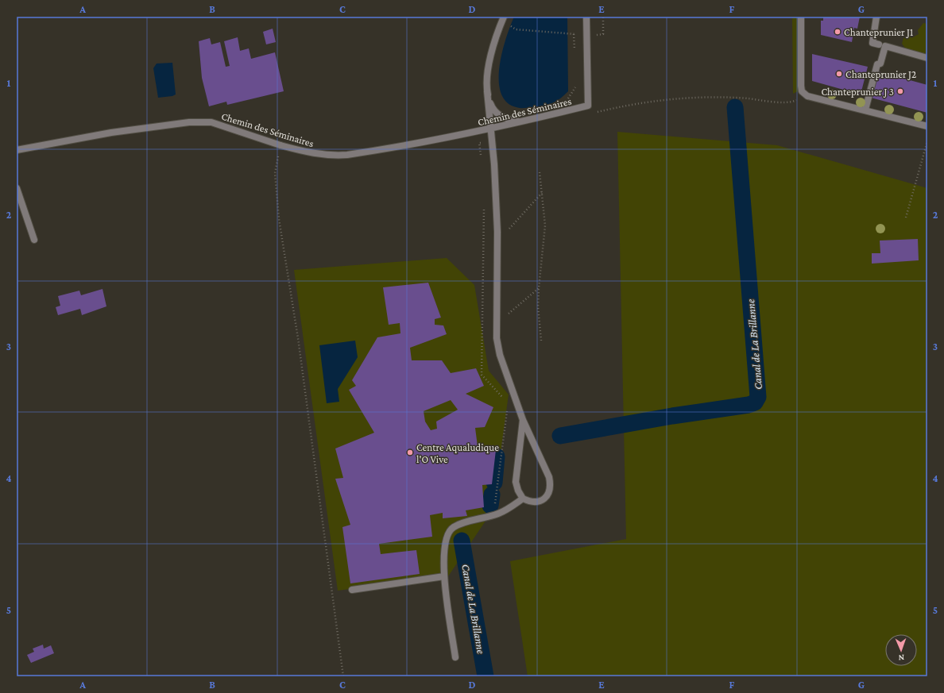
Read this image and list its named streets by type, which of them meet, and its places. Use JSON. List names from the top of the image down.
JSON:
{
  "streets": {
    "street": ["Chemin des Séminaires"]
  },
  "water": ["Canal de La Brillanne"],
  "places": [
    "Chanteprunier J1",
    "Chanteprunier J2",
    "Chanteprunier J 3",
    "Centre Aqualudique l'O Vive"
  ],
  "north": "bottom",
  "grid": {
    "columns": [
      "A",
      "B",
      "C",
      "D",
      "E",
      "F",
      "G"
    ],
    "rows": [
      "1",
      "2",
      "3",
      "4",
      "5"
    ]
  }
}
